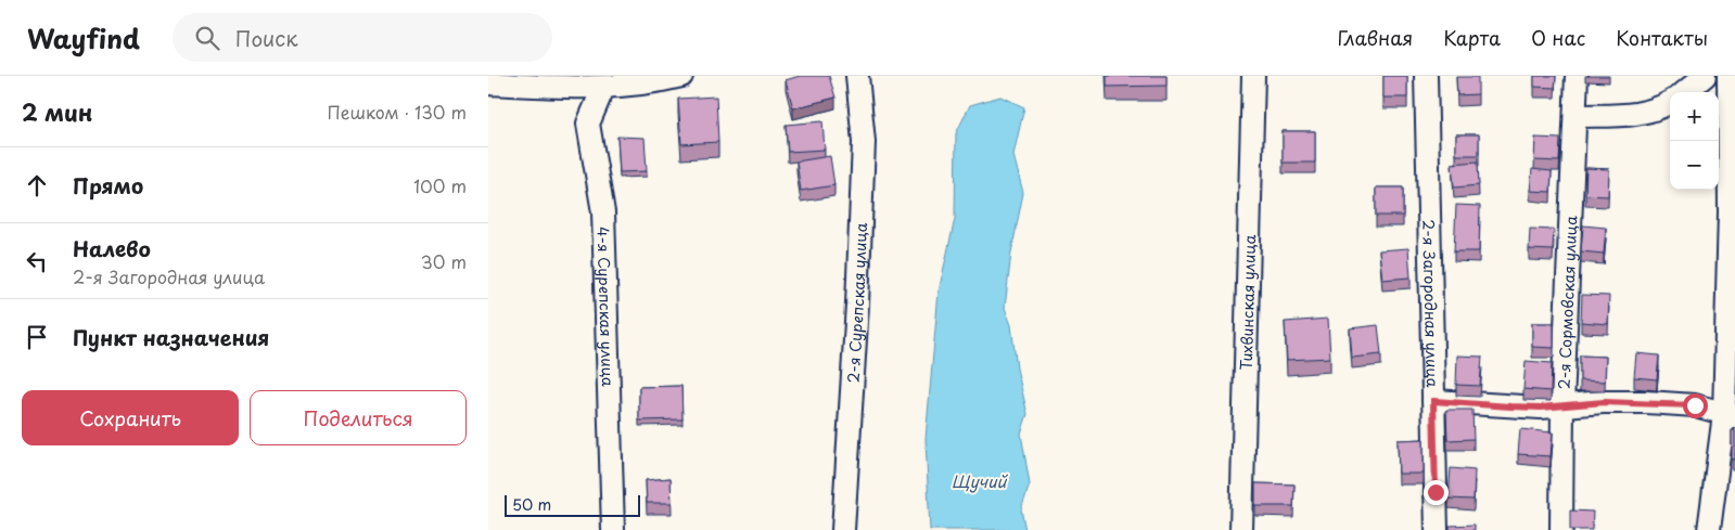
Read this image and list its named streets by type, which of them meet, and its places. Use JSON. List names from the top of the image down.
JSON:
{
  "streets": {
    "street": [
      "2-я Сурепская улица",
      "Тихвинская улица",
      "2-я Загородная улица",
      "2-я Сормовская улица",
      "4-я Сурепская улица"
    ]
  },
  "water": ["Щучий"],
  "scale_bar": "50 m",
  "page": {
    "header": "Wayfind",
    "search": "Поиск",
    "nav": [
      "Главная",
      "Карта",
      "О нас",
      "Контакты"
    ],
    "heading": ["2 мин", "Пешком · 130 m"],
    "map_buttons": ["+", "−"],
    "list": [
      ["Прямо", "100 m"],
      ["Налево", "2-я Загородная улица", "30 m"],
      "Пункт назначения"
    ],
    "buttons": ["Сохранить", "Поделиться"],
    "scale": "50 m"
  }
}
